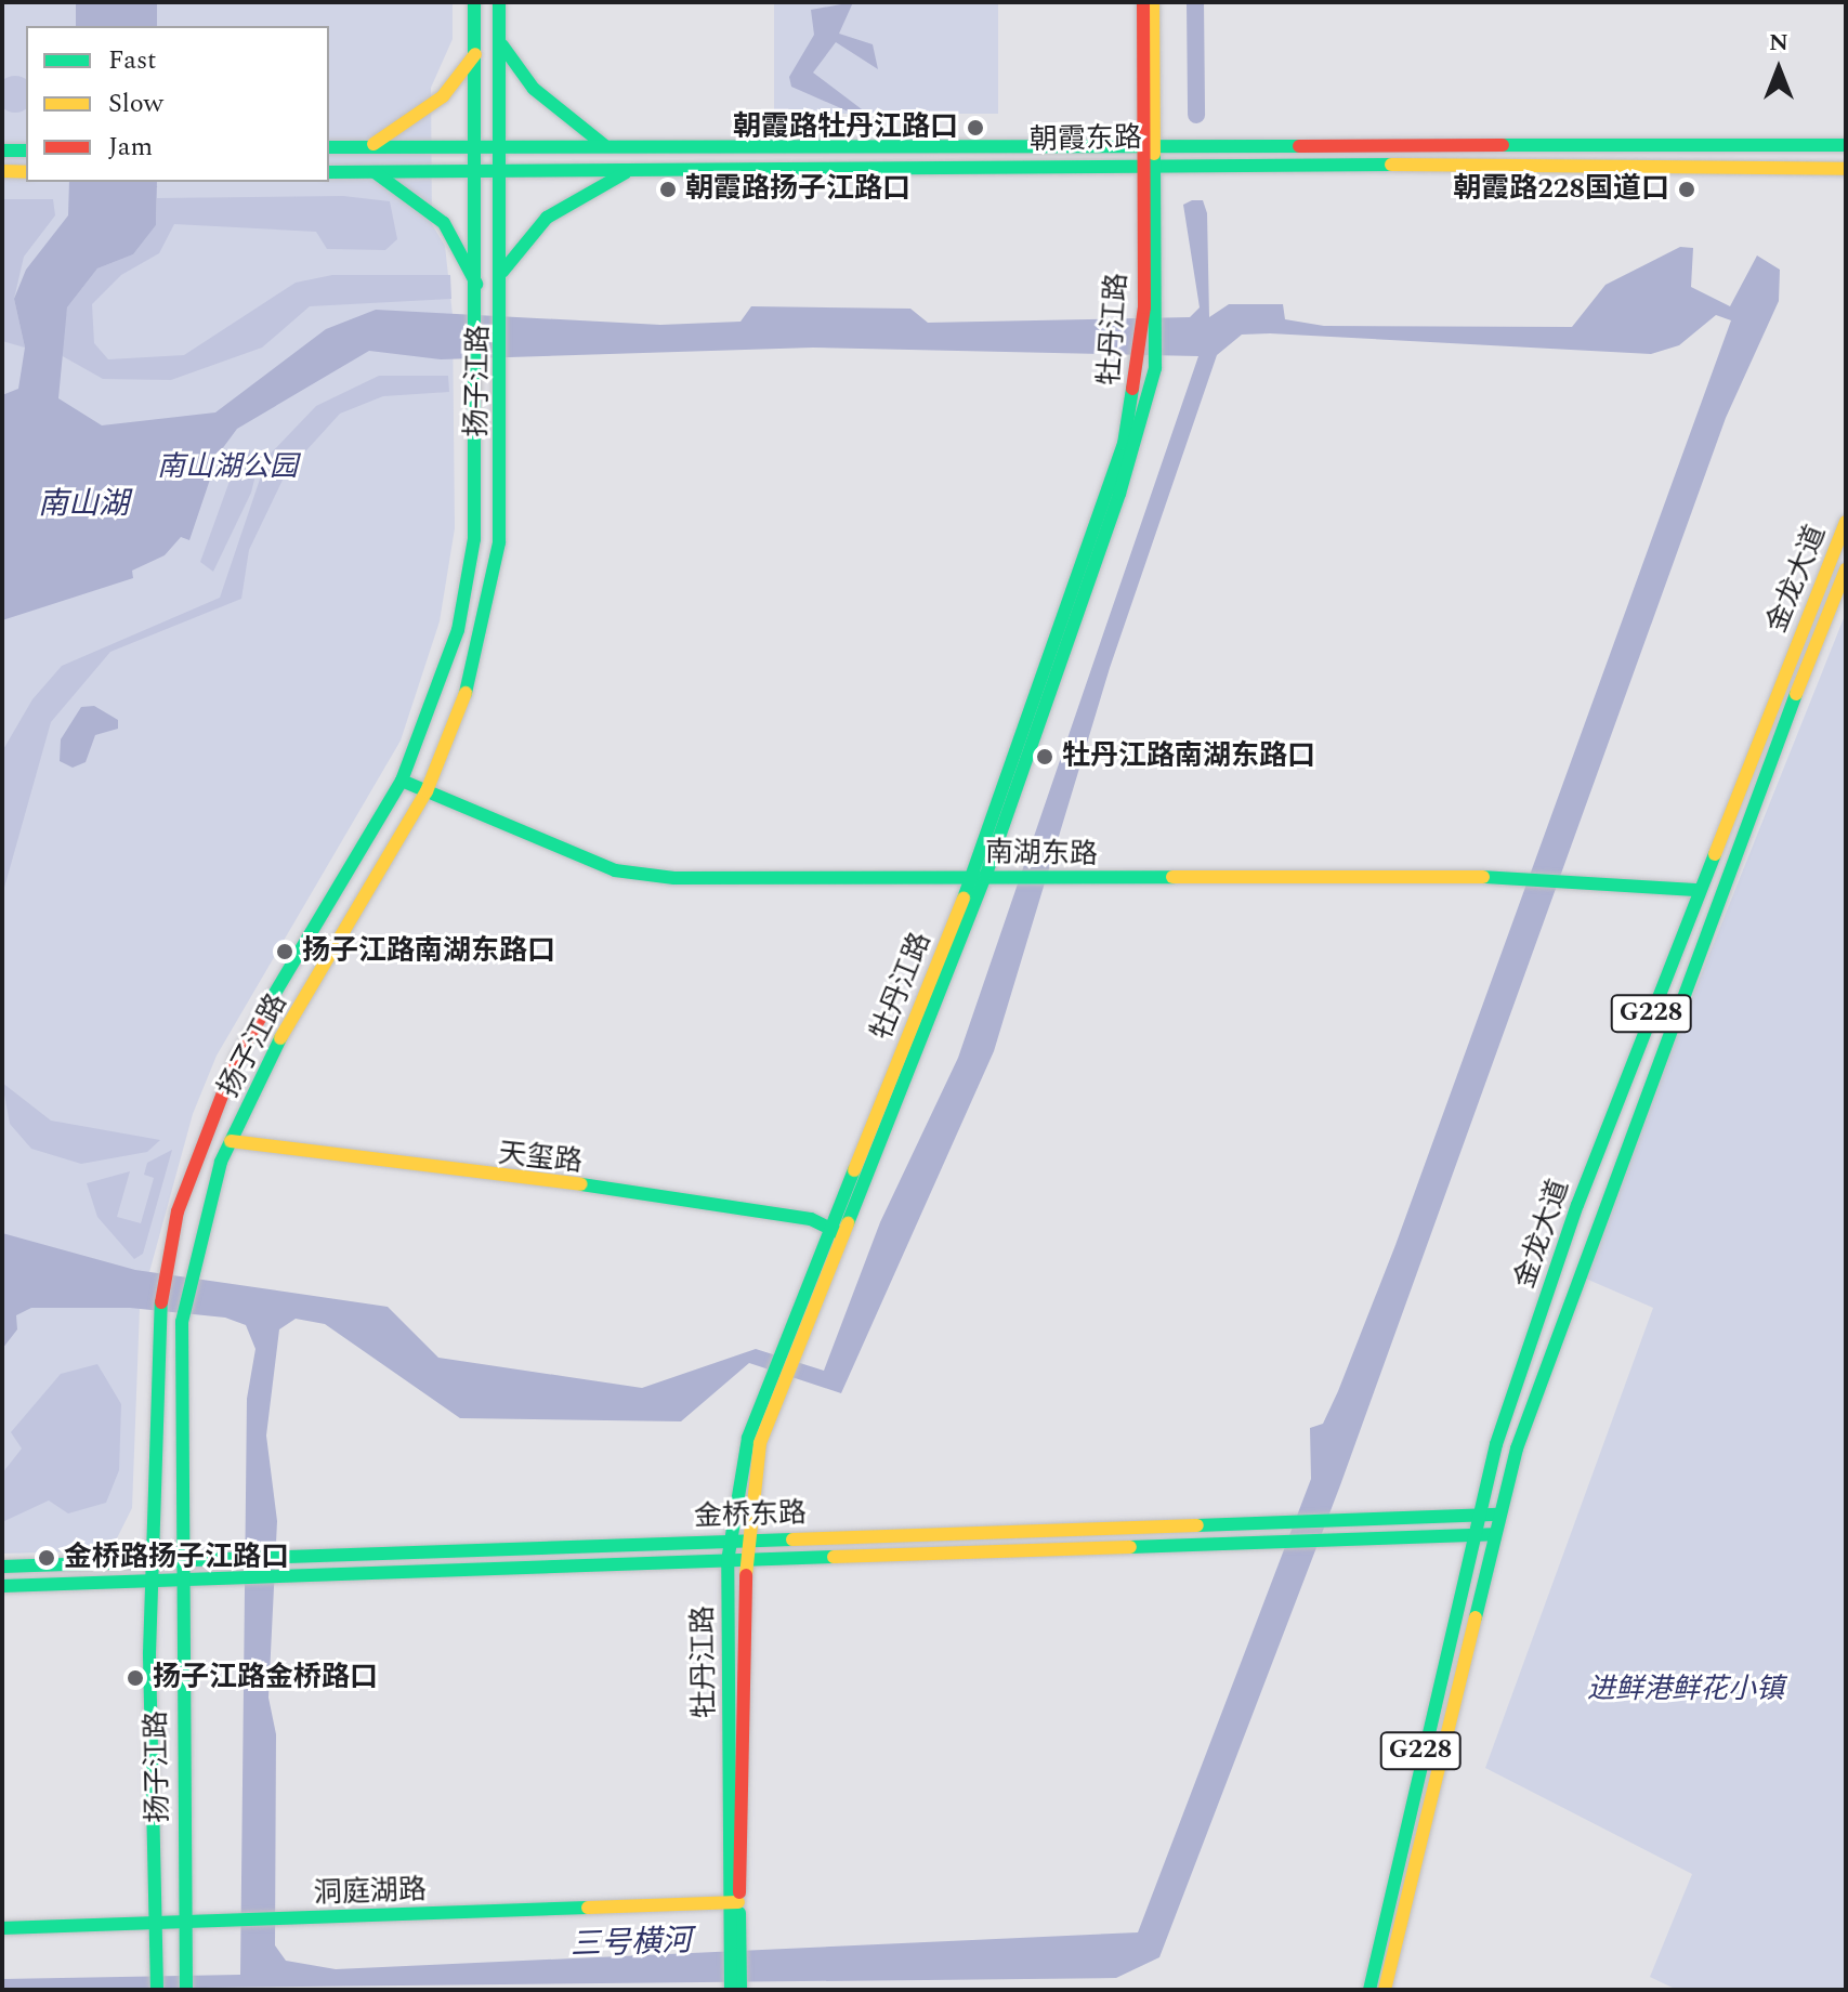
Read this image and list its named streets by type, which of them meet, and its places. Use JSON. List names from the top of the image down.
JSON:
{
  "streets": {
    "main road": [
      "朝霞东路",
      "牡丹江路",
      "扬子江路",
      "金龙大道",
      "南湖东路",
      "G228",
      "天玺路",
      "金桥东路",
      "洞庭湖路"
    ]
  },
  "crossings": [
    ["朝霞东路", "牡丹江路"],
    ["朝霞东路", "扬子江路"],
    ["牡丹江路", "南湖东路"],
    ["牡丹江路", "天玺路"],
    ["牡丹江路", "金桥东路"],
    ["牡丹江路", "洞庭湖路"],
    ["扬子江路", "南湖东路"],
    ["扬子江路", "天玺路"],
    ["扬子江路", "金桥东路"],
    ["扬子江路", "洞庭湖路"],
    ["金龙大道", "南湖东路"],
    ["金龙大道", "金桥东路"]
  ],
  "water": ["南山湖", "三号横河"],
  "parks": ["南山湖公园", "进鲜港鲜花小镇"],
  "places": [
    "朝霞路牡丹江路口",
    "朝霞路扬子江路口",
    "朝霞路228国道口",
    "牡丹江路南湖东路口",
    "扬子江路南湖东路口",
    "金桥路扬子江路口",
    "扬子江路金桥路口"
  ],
  "legend": ["Fast", "Slow", "Jam"],
  "north": "top"
}
